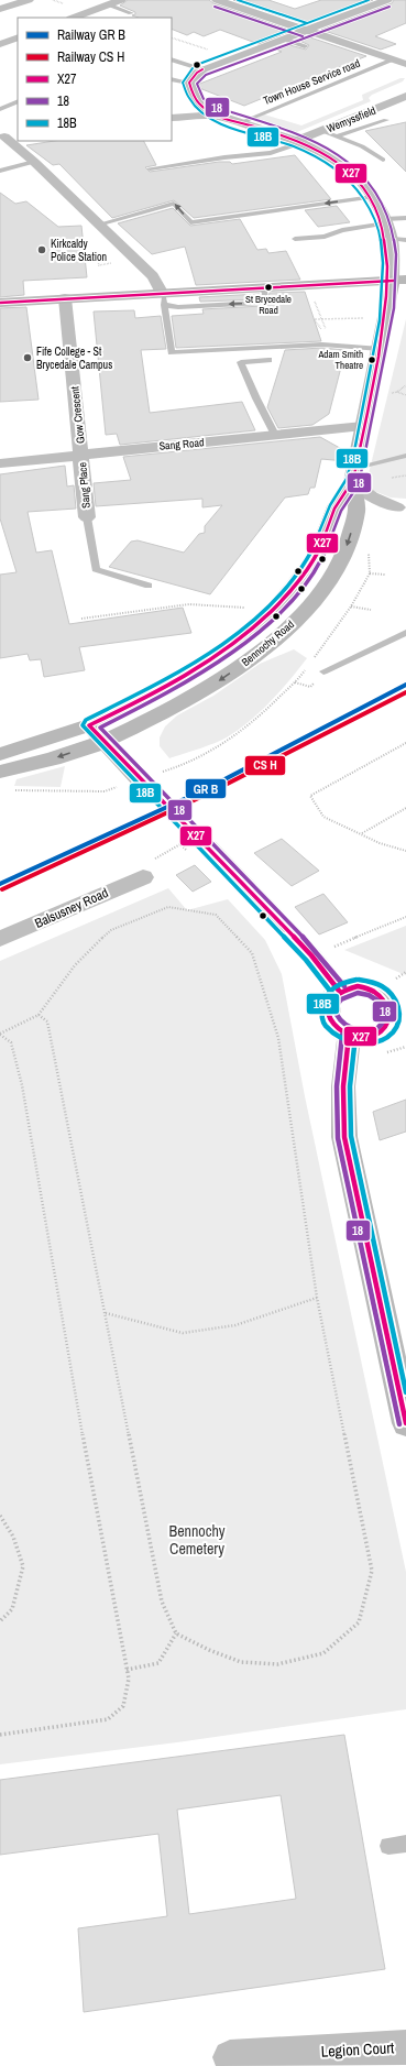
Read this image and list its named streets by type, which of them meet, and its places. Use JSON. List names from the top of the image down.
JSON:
{
  "streets": {
    "main road": ["Bennochy Road"],
    "street": [
      "Wemyssfield",
      "Gow Crescent",
      "Sang Road",
      "Sang Place",
      "Balsusney Road",
      "Legion Court"
    ],
    "lane": ["Town House Service road"]
  },
  "crossings": [
    ["Wemyssfield", "Bennochy Road"],
    ["Gow Crescent", "Sang Road"],
    ["Gow Crescent", "Sang Place"],
    ["Sang Road", "Sang Place"],
    ["Sang Road", "Bennochy Road"]
  ],
  "parks": ["Bennochy Cemetery"],
  "places": [
    "Kirkcaldy Police Station",
    "St Brycedale Road",
    "Fife College - St Brycedale Campus",
    "Adam Smith Theatre"
  ],
  "lines": ["transit line 18B", "transit line 18", "transit line X27"],
  "legend": [
    "Railway GR B",
    "Railway CS H",
    "X27",
    "18",
    "18B"
  ]
}
